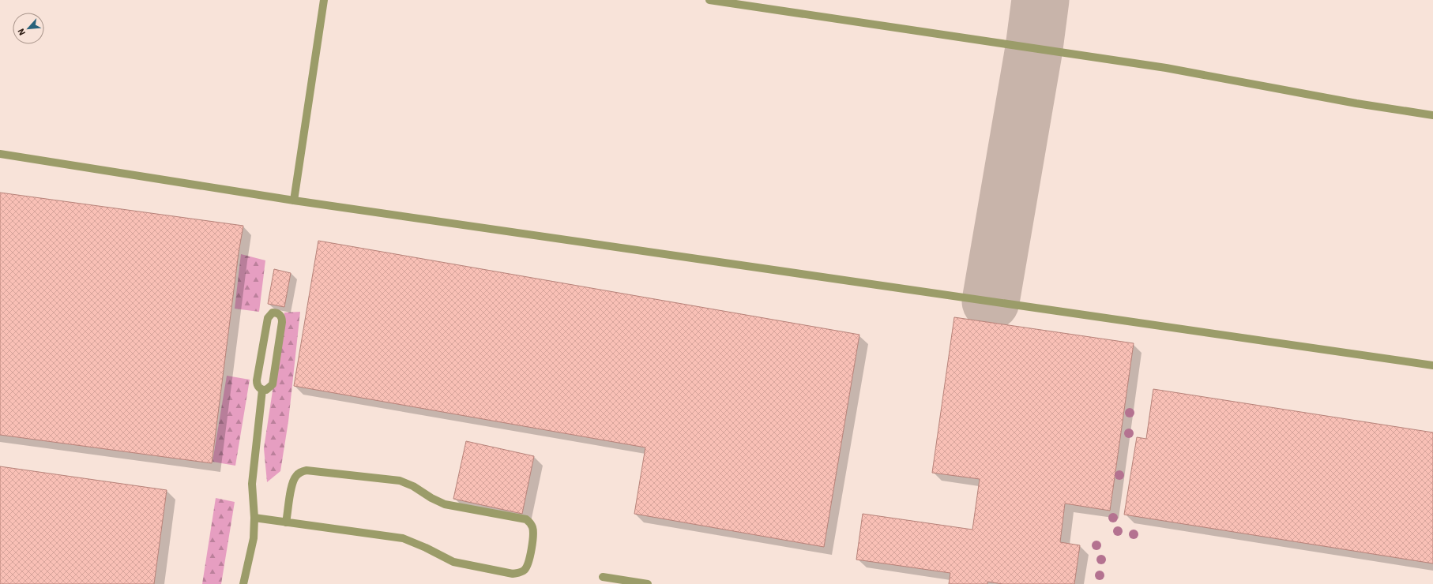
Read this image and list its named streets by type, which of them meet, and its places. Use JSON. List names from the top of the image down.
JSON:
{
  "north": "bottom left"
}
